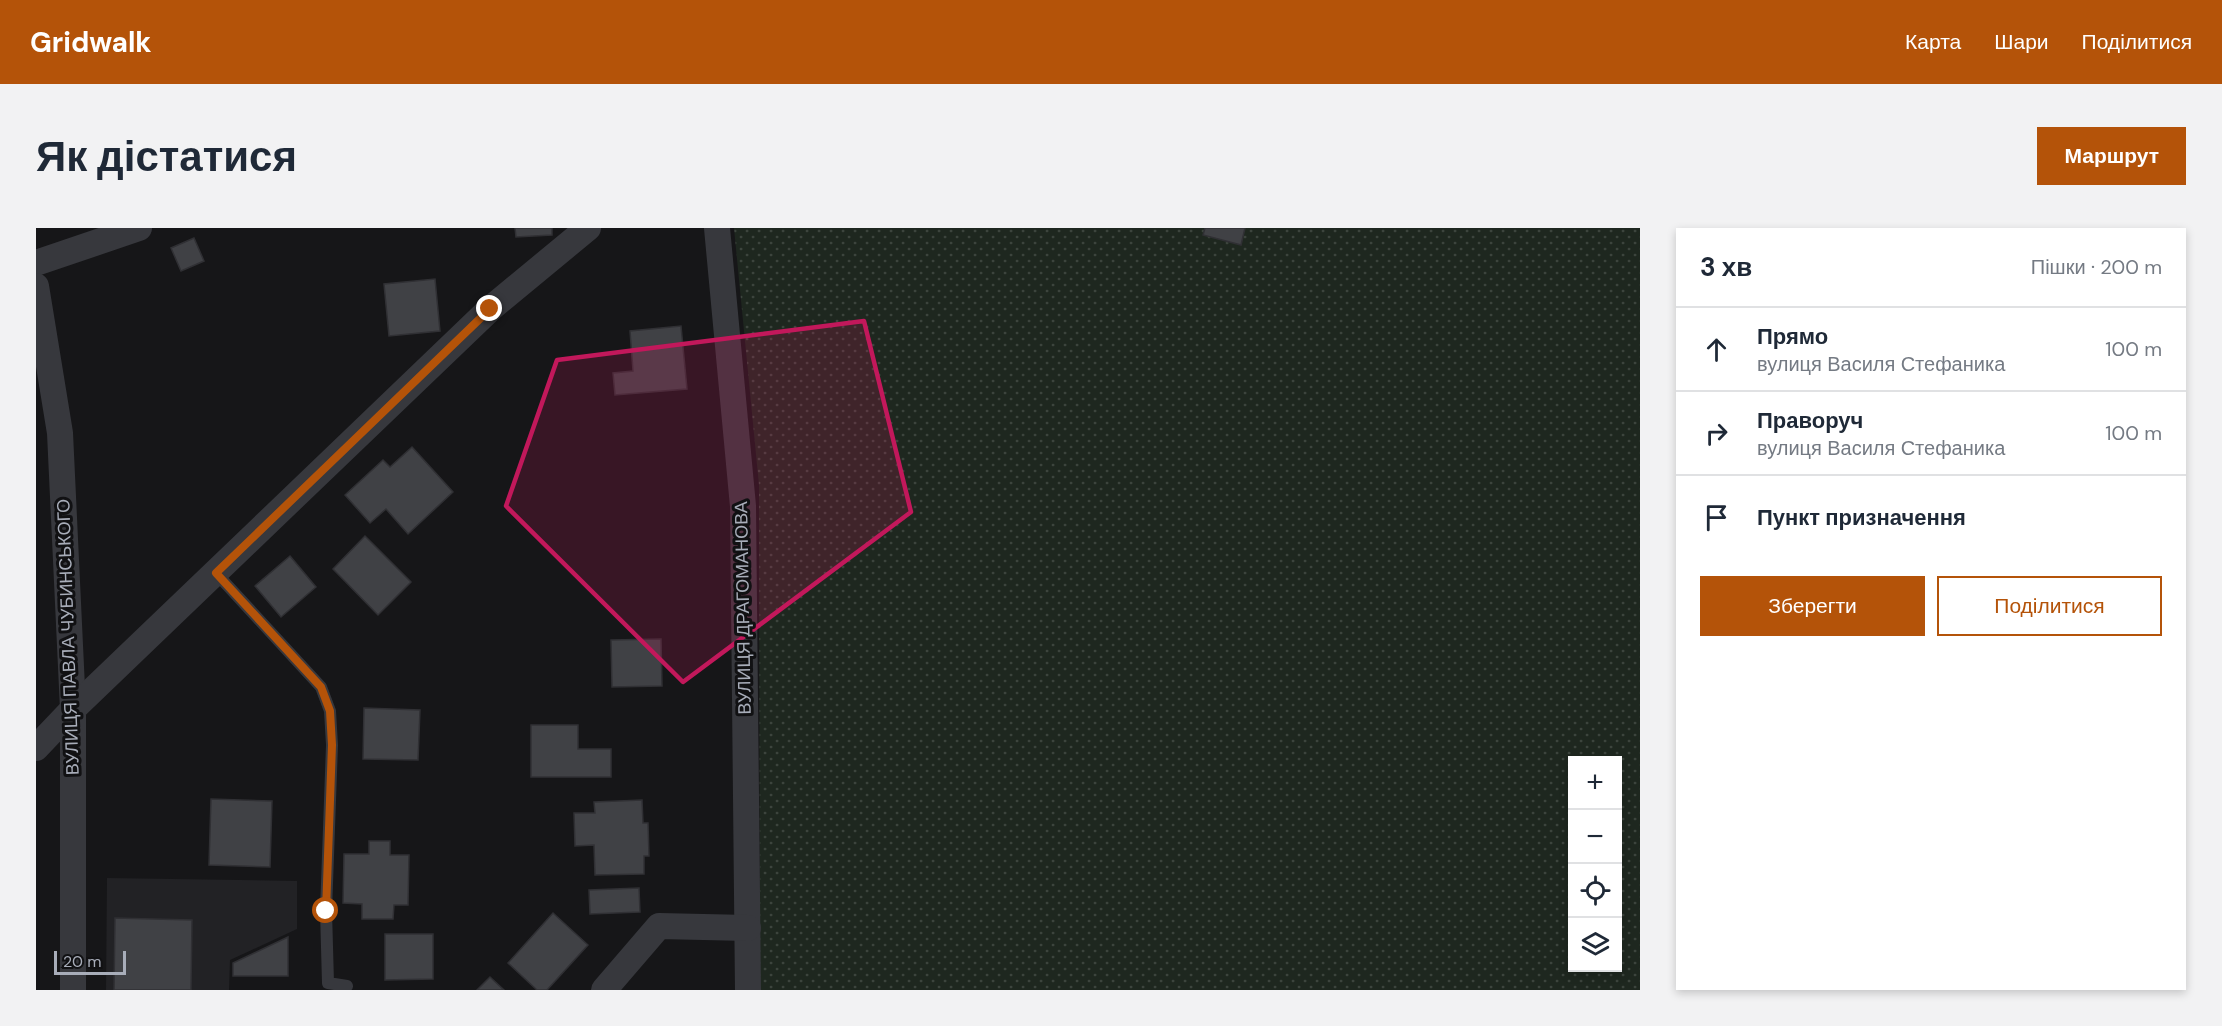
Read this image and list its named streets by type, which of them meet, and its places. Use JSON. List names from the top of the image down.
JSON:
{
  "streets": {
    "street": ["ВУЛИЦЯ ДРАГОМАНОВА", "ВУЛИЦЯ ПАВЛА ЧУБИНСЬКОГО"]
  },
  "scale_bar": "20 m",
  "page": {
    "header": "Gridwalk",
    "nav": ["Карта", "Шари", "Поділитися"],
    "buttons": [
      "Маршрут",
      ["Зберегти", "Поділитися"]
    ],
    "title": "Як дістатися",
    "heading": ["3 хв", "Пішки · 200 m"],
    "list": [
      ["Прямо", "вулиця Василя Стефаника", "100 m"],
      ["Праворуч", "вулиця Василя Стефаника", "100 m"],
      "Пункт призначення"
    ],
    "map_buttons": ["+", "−"],
    "scale": "20 m"
  }
}
